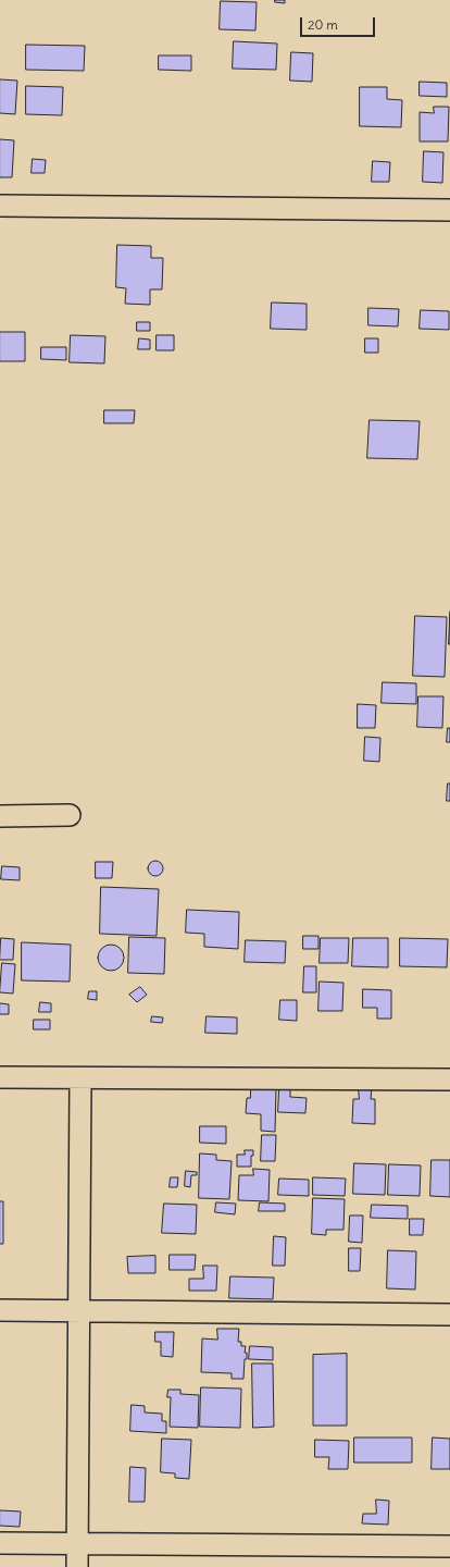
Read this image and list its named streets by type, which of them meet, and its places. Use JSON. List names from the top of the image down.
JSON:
{
  "scale_bar": "20 m"
}
